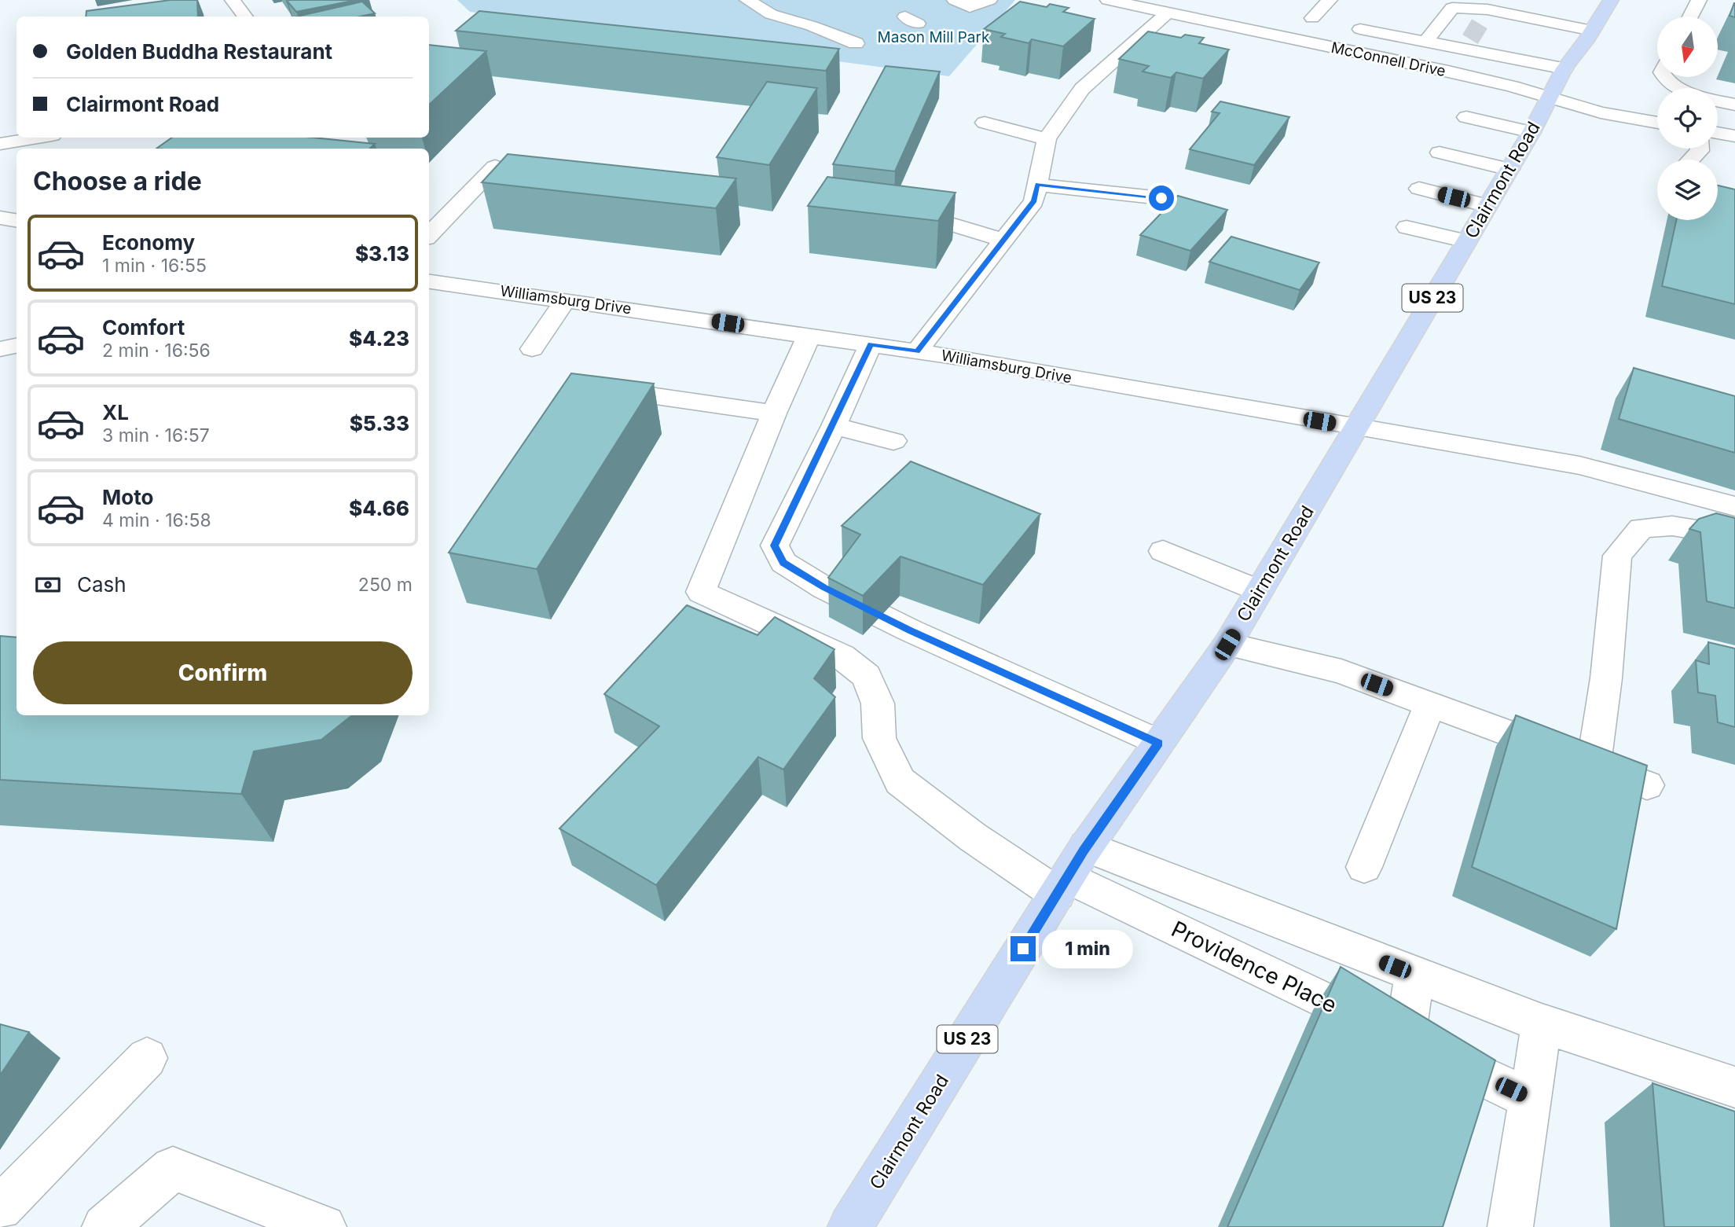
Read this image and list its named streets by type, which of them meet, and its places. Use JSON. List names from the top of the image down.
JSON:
{
  "streets": {
    "main road": ["Clairmont Road", "US 23"],
    "street": ["McConnell Drive", "Williamsburg Drive", "Providence Place"]
  },
  "crossings": [
    ["McConnell Drive", "Clairmont Road"],
    ["Clairmont Road", "Williamsburg Drive"],
    ["Clairmont Road", "Providence Place"]
  ],
  "parks": ["Mason Mill Park"],
  "north": "bottom",
  "page": {
    "banner": ["Golden Buddha Restaurant", "Clairmont Road"],
    "heading": "Choose a ride",
    "list": [
      {
        "name": "Economy",
        "note": "1 min · 16:55",
        "value": "$3.13"
      },
      {
        "name": "Comfort",
        "note": "2 min · 16:56",
        "value": "$4.23"
      },
      {
        "name": "XL",
        "note": "3 min · 16:57",
        "value": "$5.33"
      },
      {
        "name": "Moto",
        "note": "4 min · 16:58",
        "value": "$4.66"
      }
    ],
    "pay": ["Cash", "250 m"],
    "buttons": "Confirm",
    "bubble": "1 min"
  }
}
